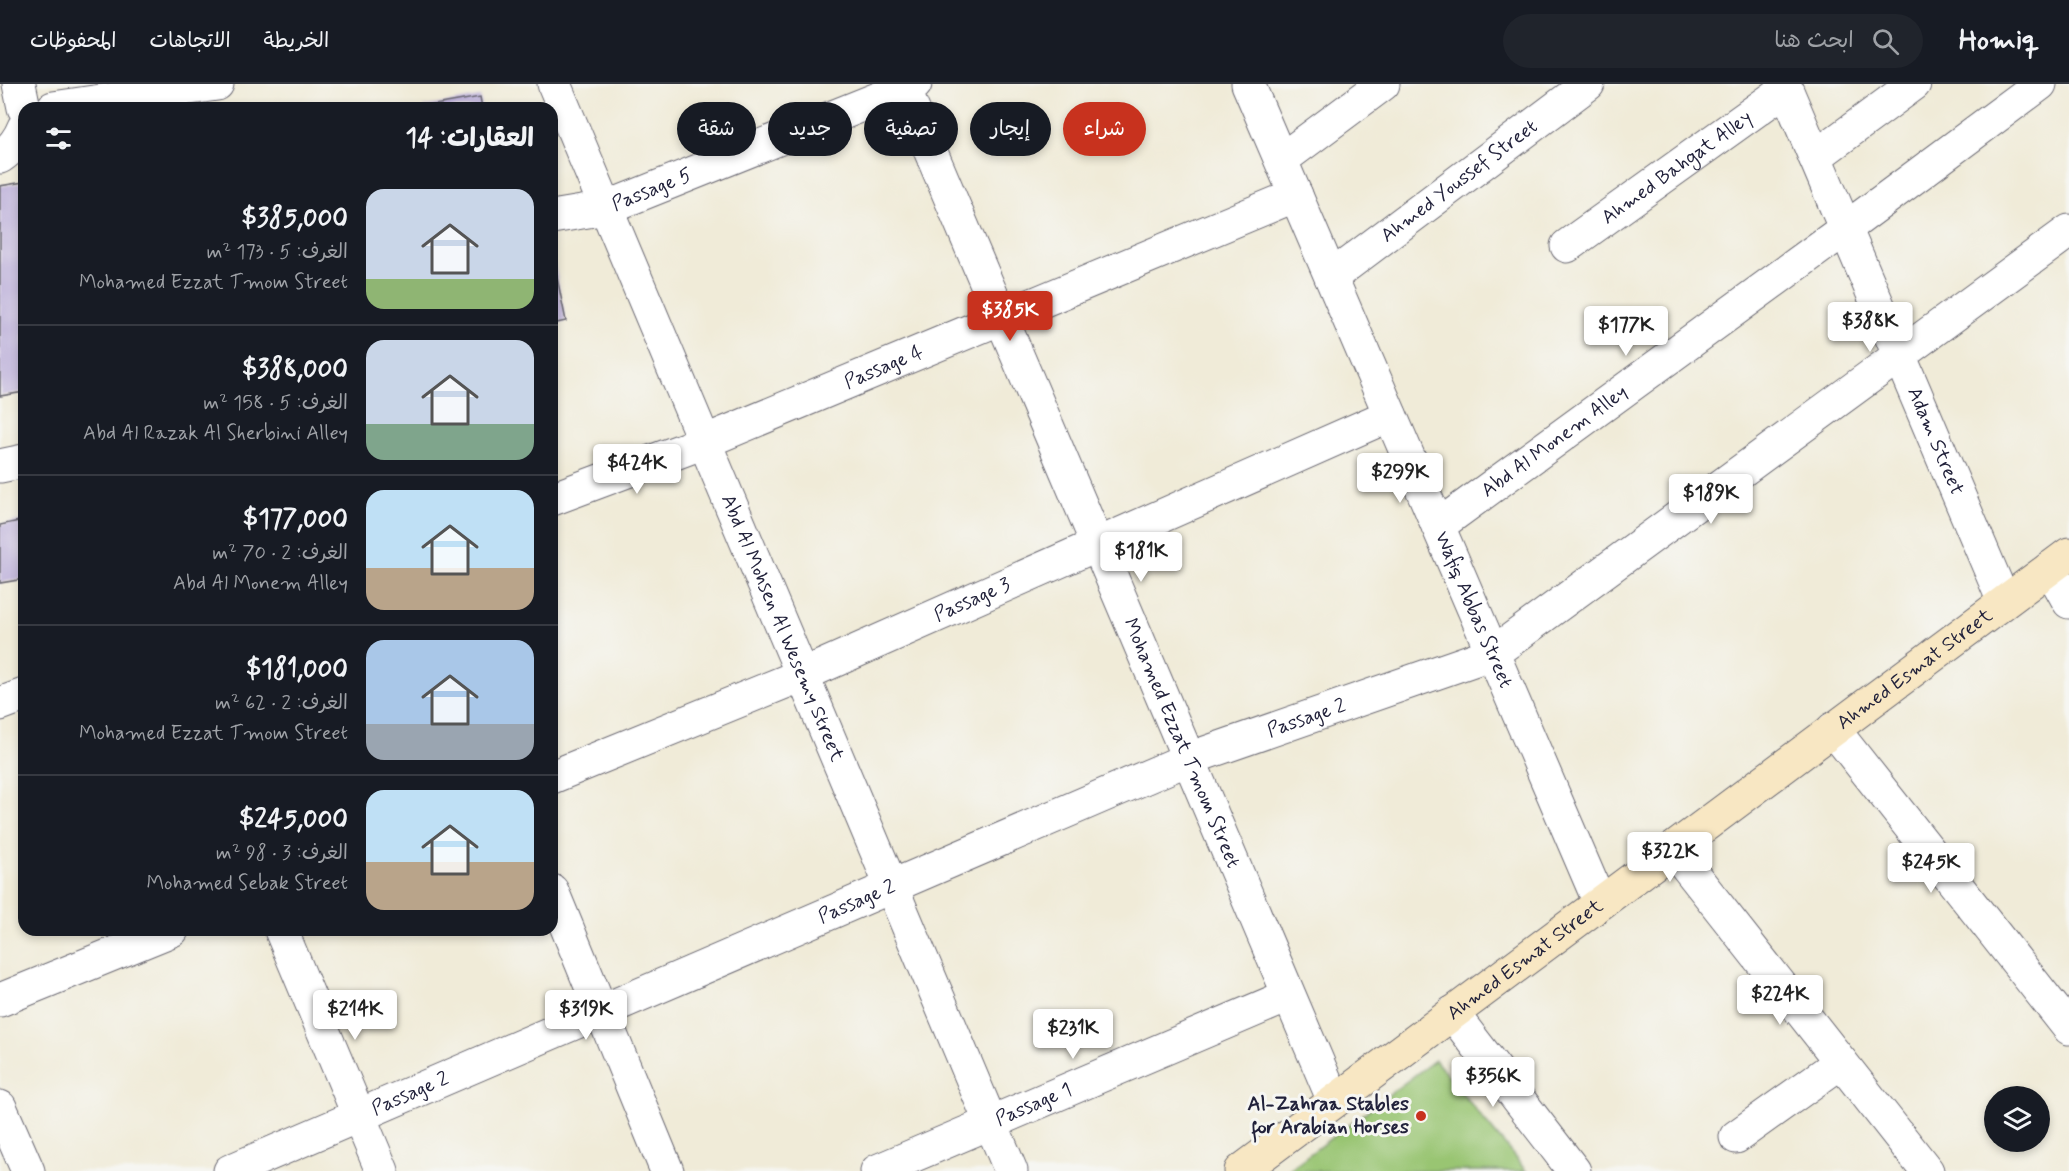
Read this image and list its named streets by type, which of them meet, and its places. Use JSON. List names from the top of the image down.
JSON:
{
  "streets": {
    "main road": ["Ahmed Esmat Street"],
    "street": [
      "Ahmed Bahgat Alley",
      "Ahmed Youssef Street",
      "Passage 5",
      "Passage 4",
      "Abd Al Monem Alley",
      "Adam Street",
      "Passage 3",
      "Wafiq Abbas Street",
      "Abd Al Mohsen Al Wesemy Street",
      "Passage 2",
      "Mohamed Ezzat Tmom Street",
      "Passage 1"
    ]
  },
  "crossings": [
    ["Ahmed Bahgat Alley", "Adam Street"],
    ["Ahmed Youssef Street", "Wafiq Abbas Street"],
    ["Passage 5", "Abd Al Mohsen Al Wesemy Street"],
    ["Passage 5", "Mohamed Ezzat Tmom Street"],
    ["Passage 4", "Wafiq Abbas Street"],
    ["Passage 4", "Abd Al Mohsen Al Wesemy Street"],
    ["Passage 4", "Mohamed Ezzat Tmom Street"],
    ["Abd Al Monem Alley", "Adam Street"],
    ["Abd Al Monem Alley", "Wafiq Abbas Street"],
    ["Adam Street", "Ahmed Esmat Street"],
    ["Adam Street", "Passage 2"],
    ["Passage 3", "Wafiq Abbas Street"],
    ["Passage 3", "Abd Al Mohsen Al Wesemy Street"],
    ["Passage 3", "Mohamed Ezzat Tmom Street"],
    ["Wafiq Abbas Street", "Ahmed Esmat Street"],
    ["Wafiq Abbas Street", "Passage 2"],
    ["Abd Al Mohsen Al Wesemy Street", "Passage 2"],
    ["Abd Al Mohsen Al Wesemy Street", "Passage 1"],
    ["Ahmed Esmat Street", "Mohamed Ezzat Tmom Street"],
    ["Passage 2", "Mohamed Ezzat Tmom Street"],
    ["Mohamed Ezzat Tmom Street", "Passage 1"]
  ],
  "places": ["Al-Zahraa Stables for Arabian Horses"],
  "page": {
    "header": "Homiq",
    "search": "ابحث هنا",
    "nav": ["الخريطة", "الاتجاهات", "المحفوظات"],
    "chip": [
      "شراء",
      "إيجار",
      "تصفية",
      "جديد",
      "شقة"
    ],
    "heading": "العقارات: 14",
    "list": [
      {
        "name": "$385,000",
        "note": "الغرف: 5 · 173 m² · Mohamed Ezzat Tmom Street"
      },
      {
        "name": "$388,000",
        "note": "الغرف: 5 · 158 m² · Abd Al Razak Al Sherbini Alley"
      },
      {
        "name": "$177,000",
        "note": "الغرف: 2 · 70 m² · Abd Al Monem Alley"
      },
      {
        "name": "$181,000",
        "note": "الغرف: 2 · 62 m² · Mohamed Ezzat Tmom Street"
      },
      {
        "name": "$245,000",
        "note": "الغرف: 3 · 98 m² · Mohamed Sebak Street"
      }
    ],
    "price": [
      "$385K",
      "$388K",
      "$177K",
      "$424K",
      "$299K",
      "$189K",
      "$181K",
      "$322K",
      "$245K",
      "$224K",
      "$214K",
      "$319K",
      "$231K",
      "$356K"
    ]
  }
}
